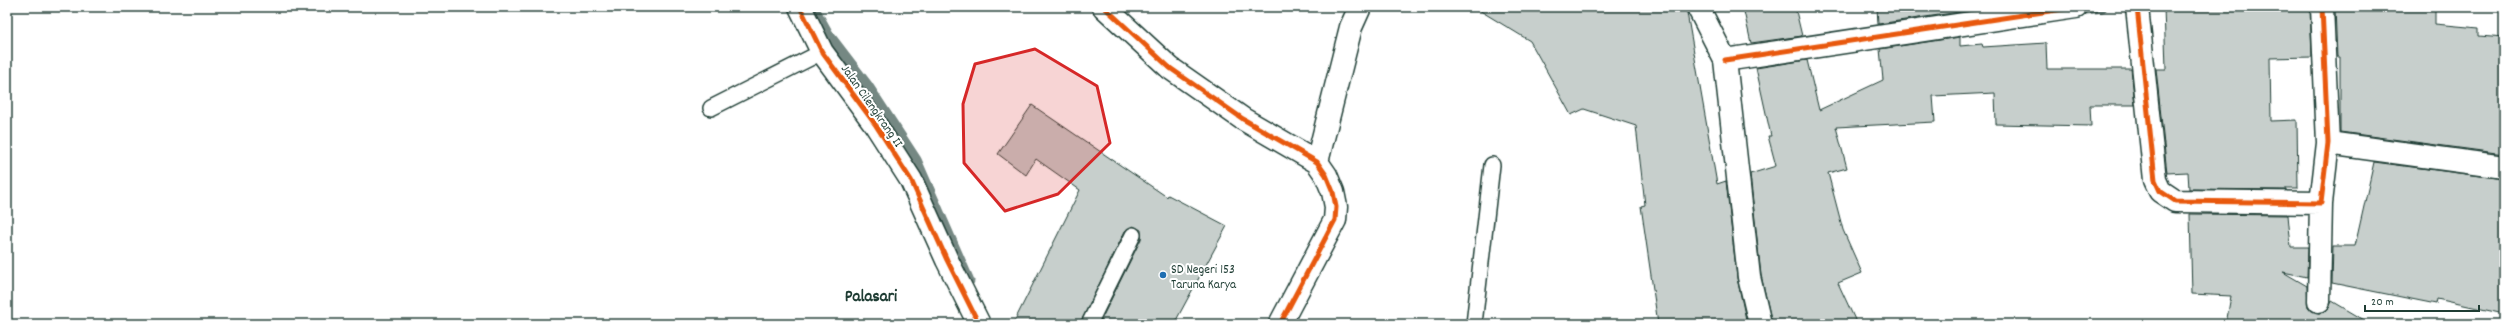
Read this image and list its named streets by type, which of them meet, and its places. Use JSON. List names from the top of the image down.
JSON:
{
  "streets": {
    "street": ["Jalan Cilengkrang II"]
  },
  "districts": ["Palasari"],
  "places": ["SD Negeri 153 Taruna Karya"],
  "scale_bar": "20 m"
}
